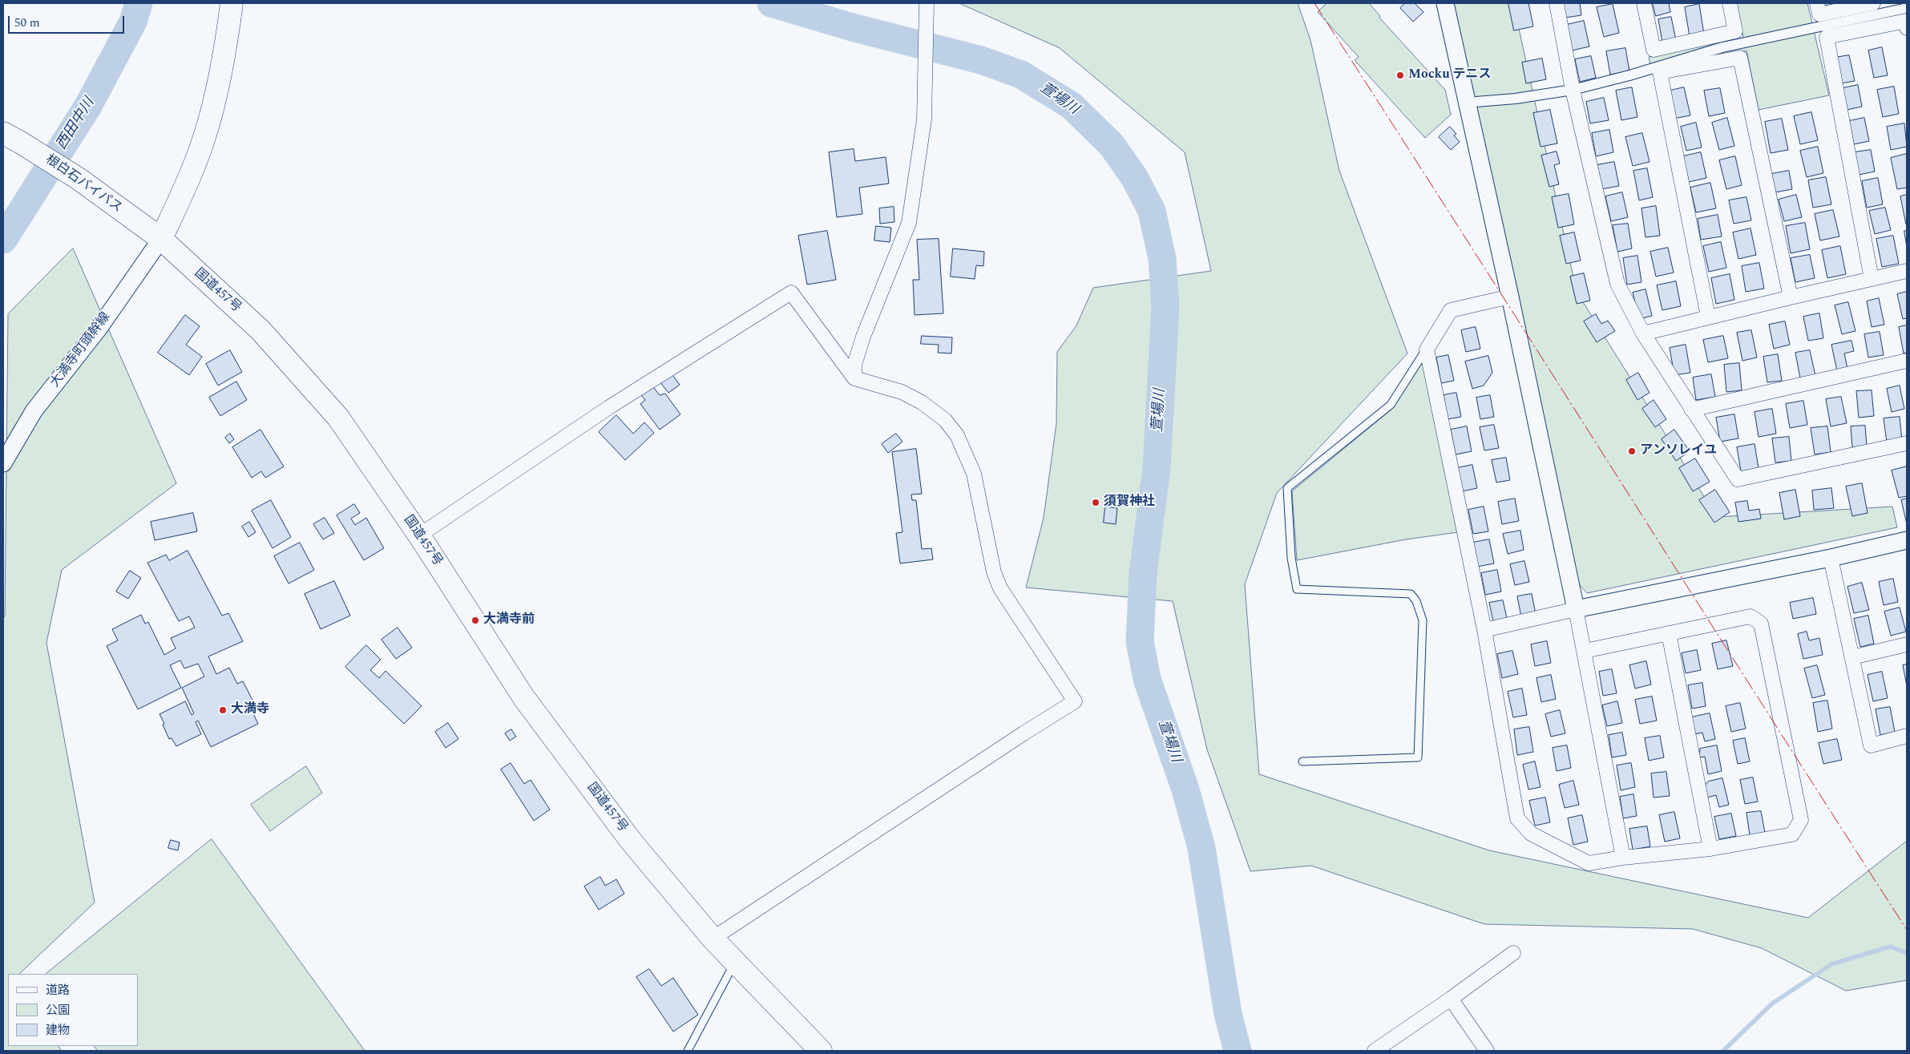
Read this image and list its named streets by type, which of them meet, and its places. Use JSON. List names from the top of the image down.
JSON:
{
  "streets": {
    "highway": ["根白石バイパス", "国道457号"],
    "street": ["大満寺町頭幹線"]
  },
  "crossings": [
    ["根白石バイパス", "国道457号"],
    ["根白石バイパス", "大満寺町頭幹線"],
    ["国道457号", "大満寺町頭幹線"]
  ],
  "water": ["萱場川", "西田中川"],
  "places": [
    "Mocku テニス",
    "アンソレイユ",
    "須賀神社",
    "大満寺前",
    "大満寺"
  ],
  "legend": ["道路", "公園", "建物"],
  "scale_bar": "50 m"
}
